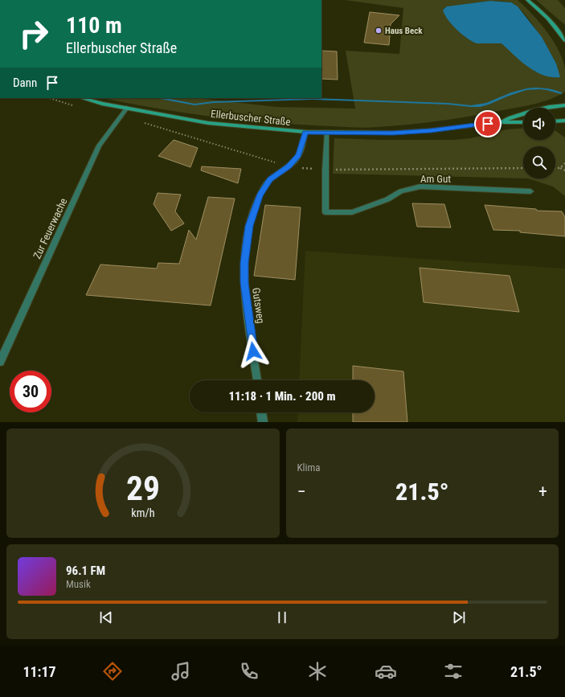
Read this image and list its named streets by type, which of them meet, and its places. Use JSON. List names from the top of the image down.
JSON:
{
  "streets": {
    "main road": ["Ellerbuscher Straße"],
    "street": ["Am Gut", "Zur Feuerwache", "Gutsweg"]
  },
  "crossings": [
    ["Ellerbuscher Straße", "Zur Feuerwache"],
    ["Ellerbuscher Straße", "Gutsweg"]
  ],
  "places": ["Haus Beck"],
  "page": {
    "turn": ["110 m", "Ellerbuscher Straße"],
    "then": "Dann",
    "limit": "30",
    "trip": "11:18 · 1 Min. · 200 m",
    "tile": "Klima",
    "heat": ["−", "21.5°", "+"],
    "song": ["96.1 FM", "Musik"],
    "tabs": ["11:17", "21.5°"],
    "gauge": ["29", "km/h"]
  }
}
